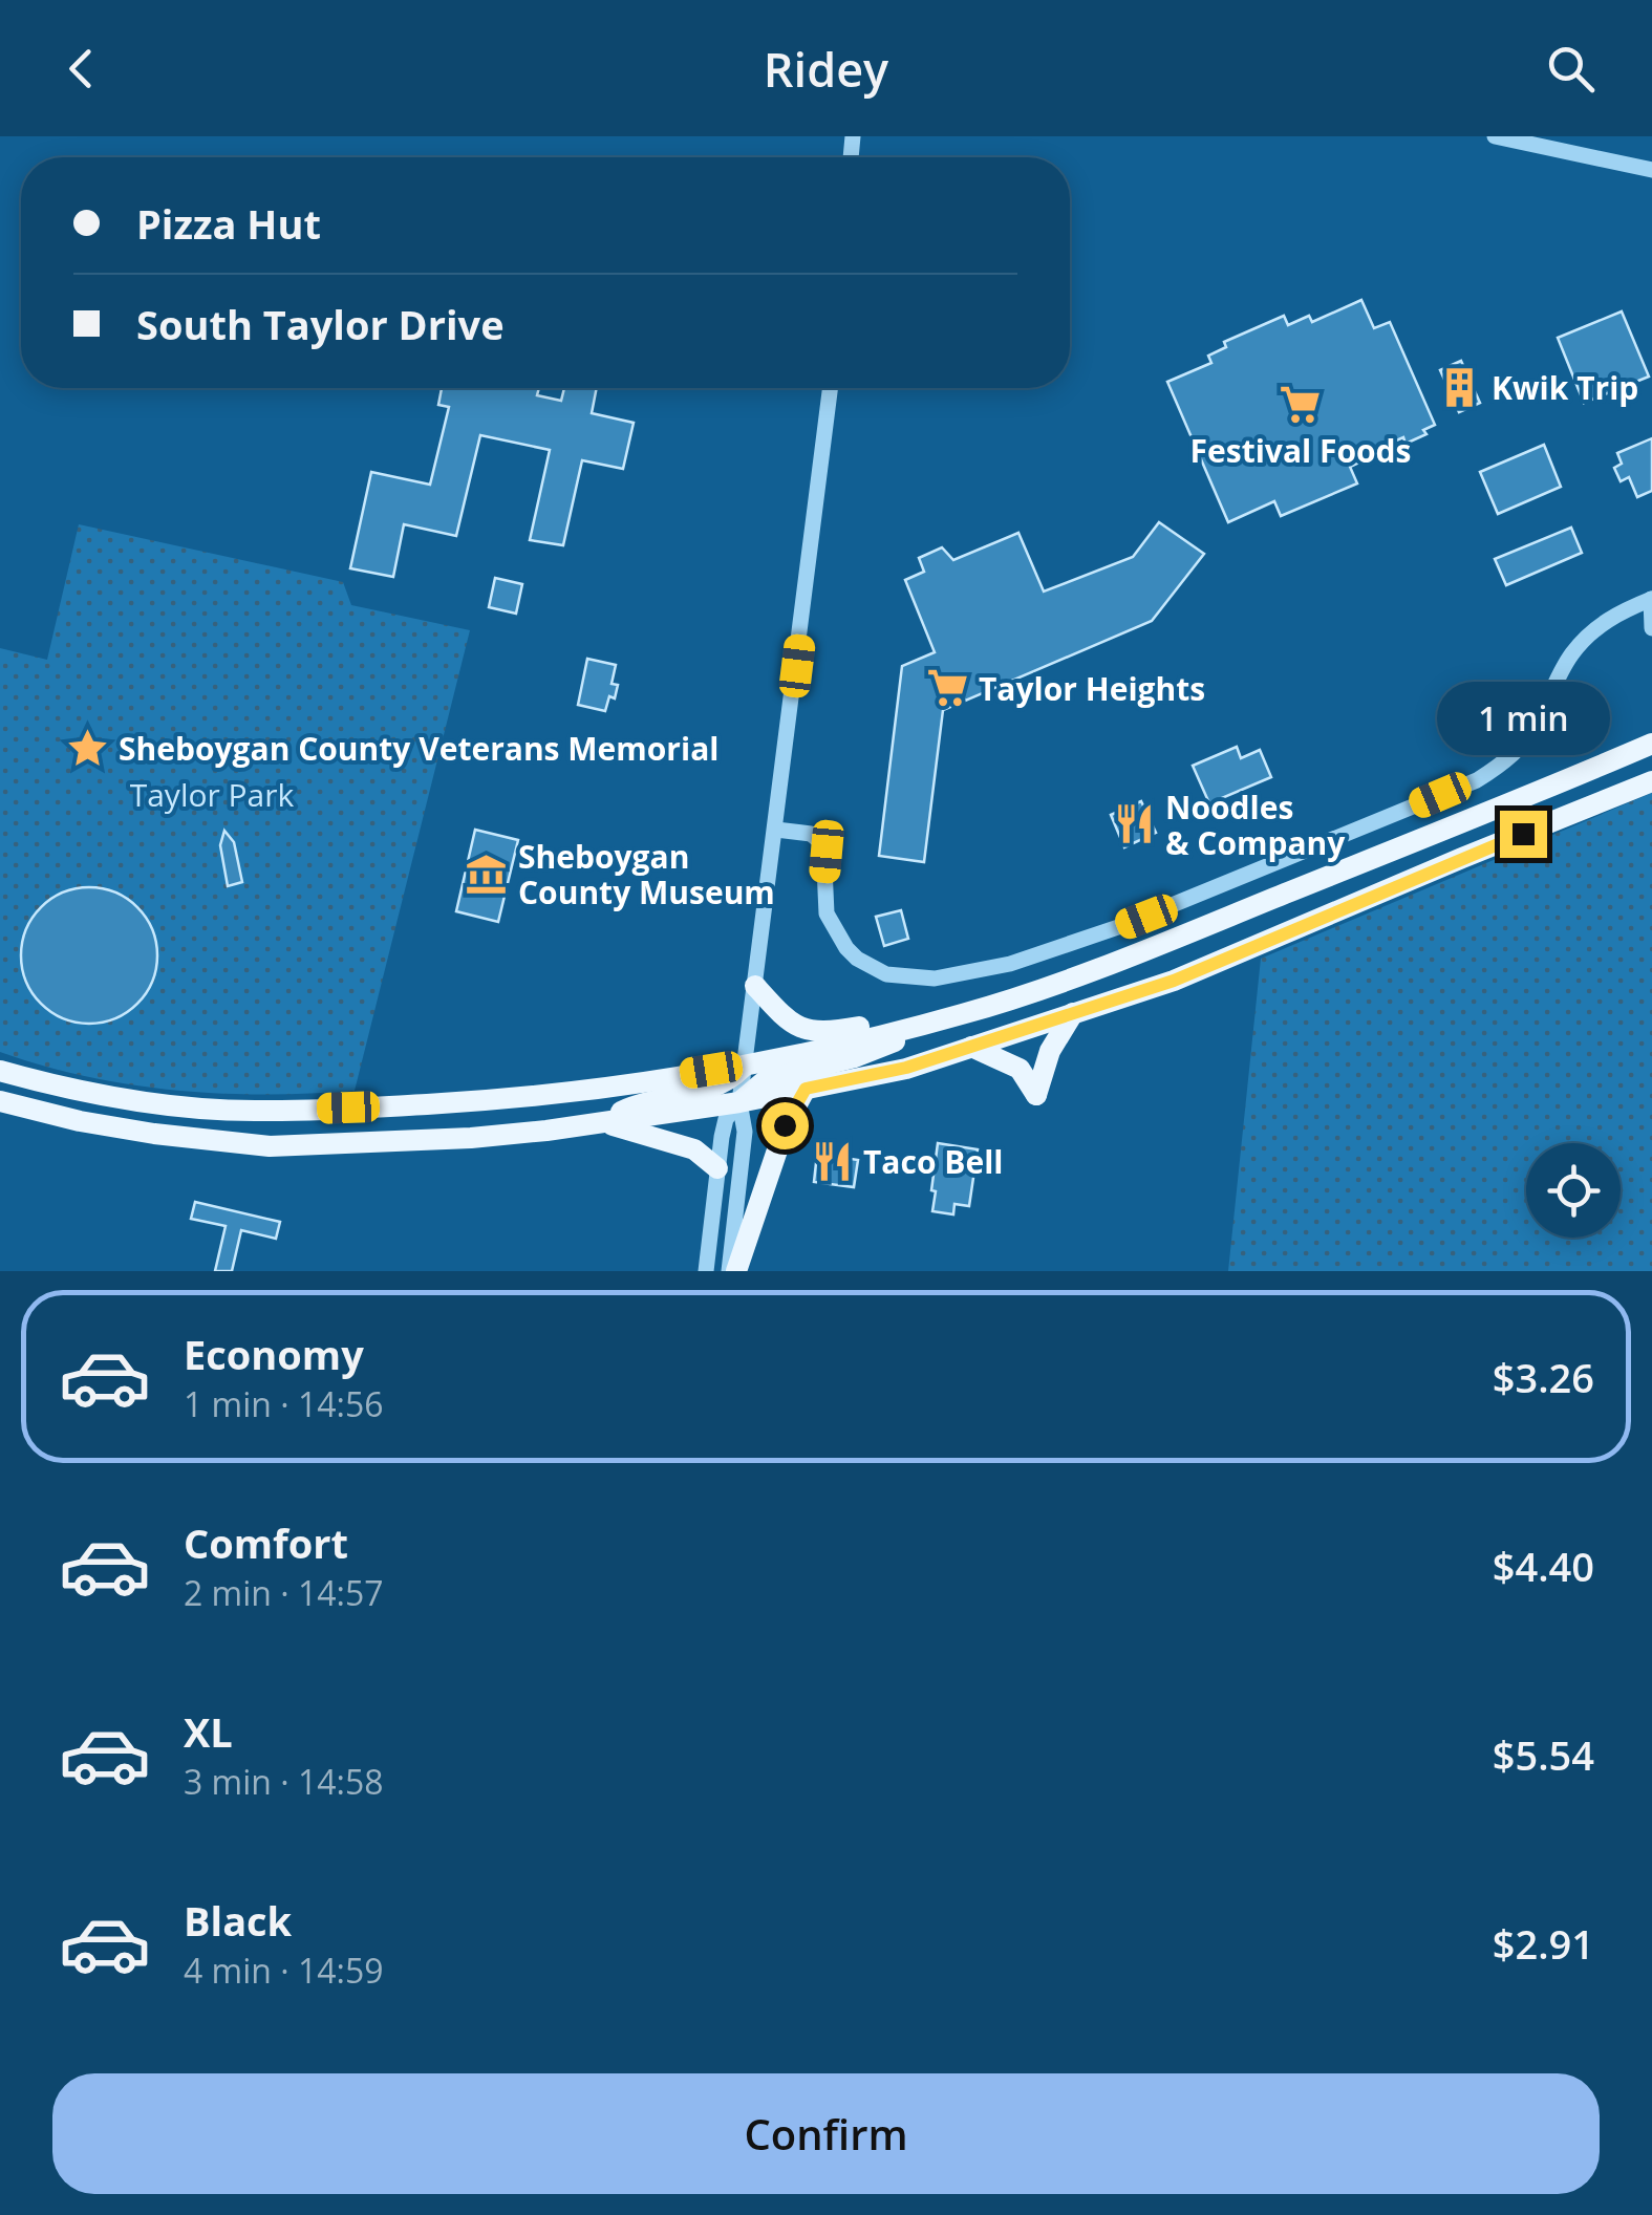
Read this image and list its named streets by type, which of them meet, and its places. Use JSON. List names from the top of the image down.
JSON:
{
  "parks": ["Taylor Park"],
  "places": {
    "building": ["Kwik Trip"],
    "supermarket": ["Festival Foods", "Taylor Heights"],
    "place": ["Sheboygan County Veterans Memorial"],
    "restaurant": ["Noodles & Company", "Taco Bell"],
    "museum": ["Sheboygan County Museum"]
  },
  "page": {
    "header": "Ridey",
    "banner": ["Pizza Hut", "South Taylor Drive"],
    "bubble": "1 min",
    "list": [
      {
        "name": "Economy",
        "note": "1 min · 14:56",
        "value": "$3.26"
      },
      {
        "name": "Comfort",
        "note": "2 min · 14:57",
        "value": "$4.40"
      },
      {
        "name": "XL",
        "note": "3 min · 14:58",
        "value": "$5.54"
      },
      {
        "name": "Black",
        "note": "4 min · 14:59",
        "value": "$2.91"
      }
    ],
    "buttons": "Confirm"
  }
}
